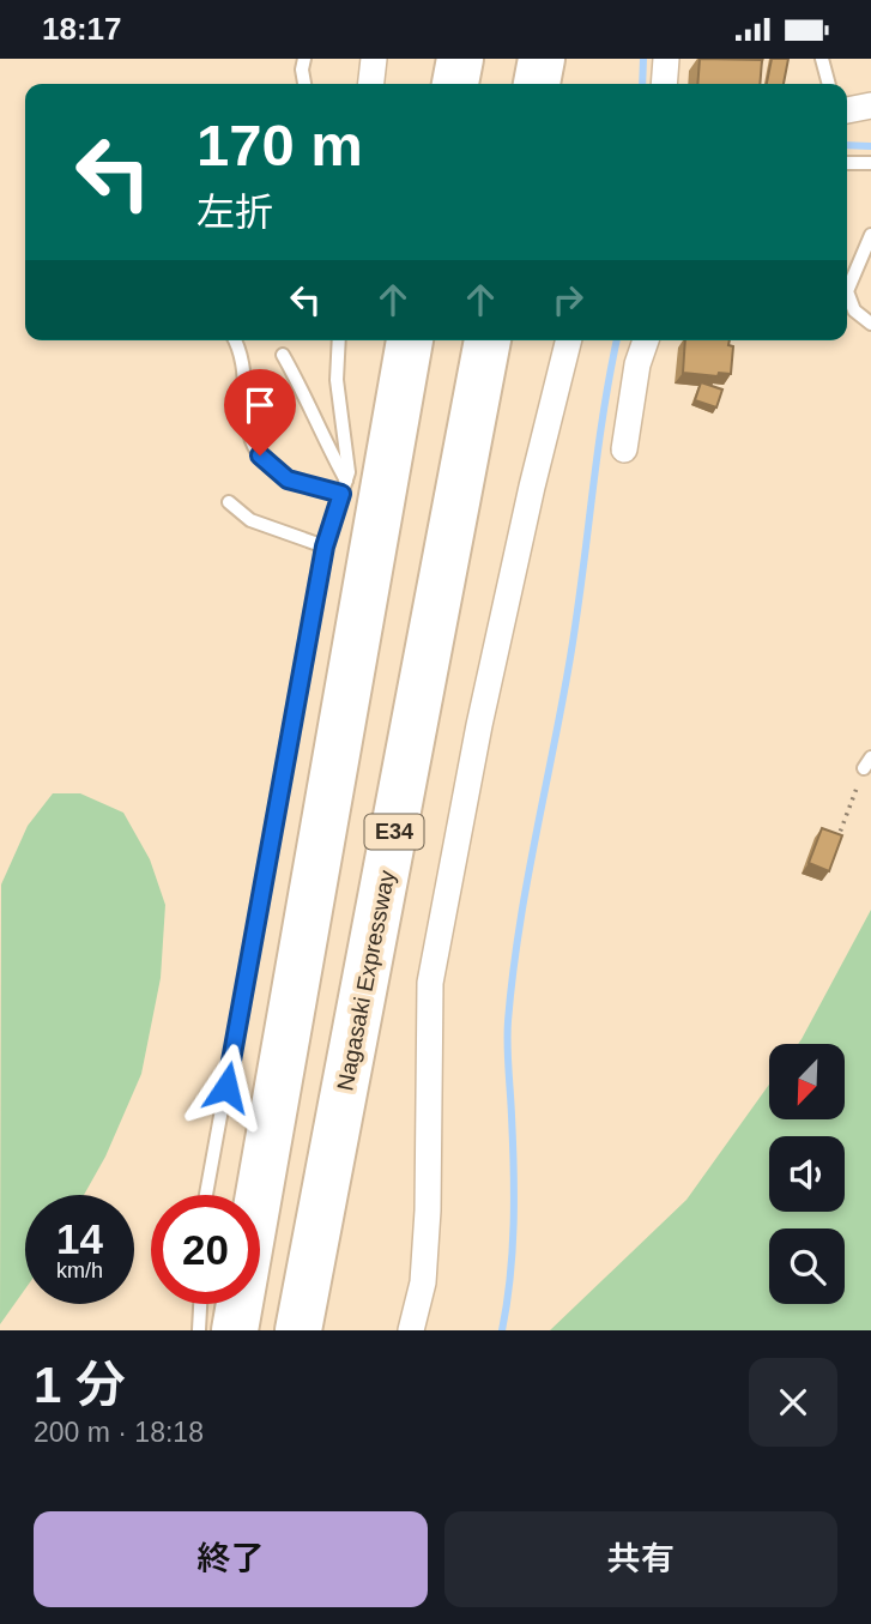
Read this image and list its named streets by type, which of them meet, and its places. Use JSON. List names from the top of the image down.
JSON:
{
  "streets": {
    "highway": ["E34", "Nagasaki Expressway"]
  },
  "north": "bottom left",
  "page": {
    "status": "18:17",
    "turn": ["170 m", "左折"],
    "speed": "14 km/h",
    "limit": "20",
    "heading": ["1 分", "200 m · 18:18"],
    "buttons": ["終了", "共有"]
  }
}
